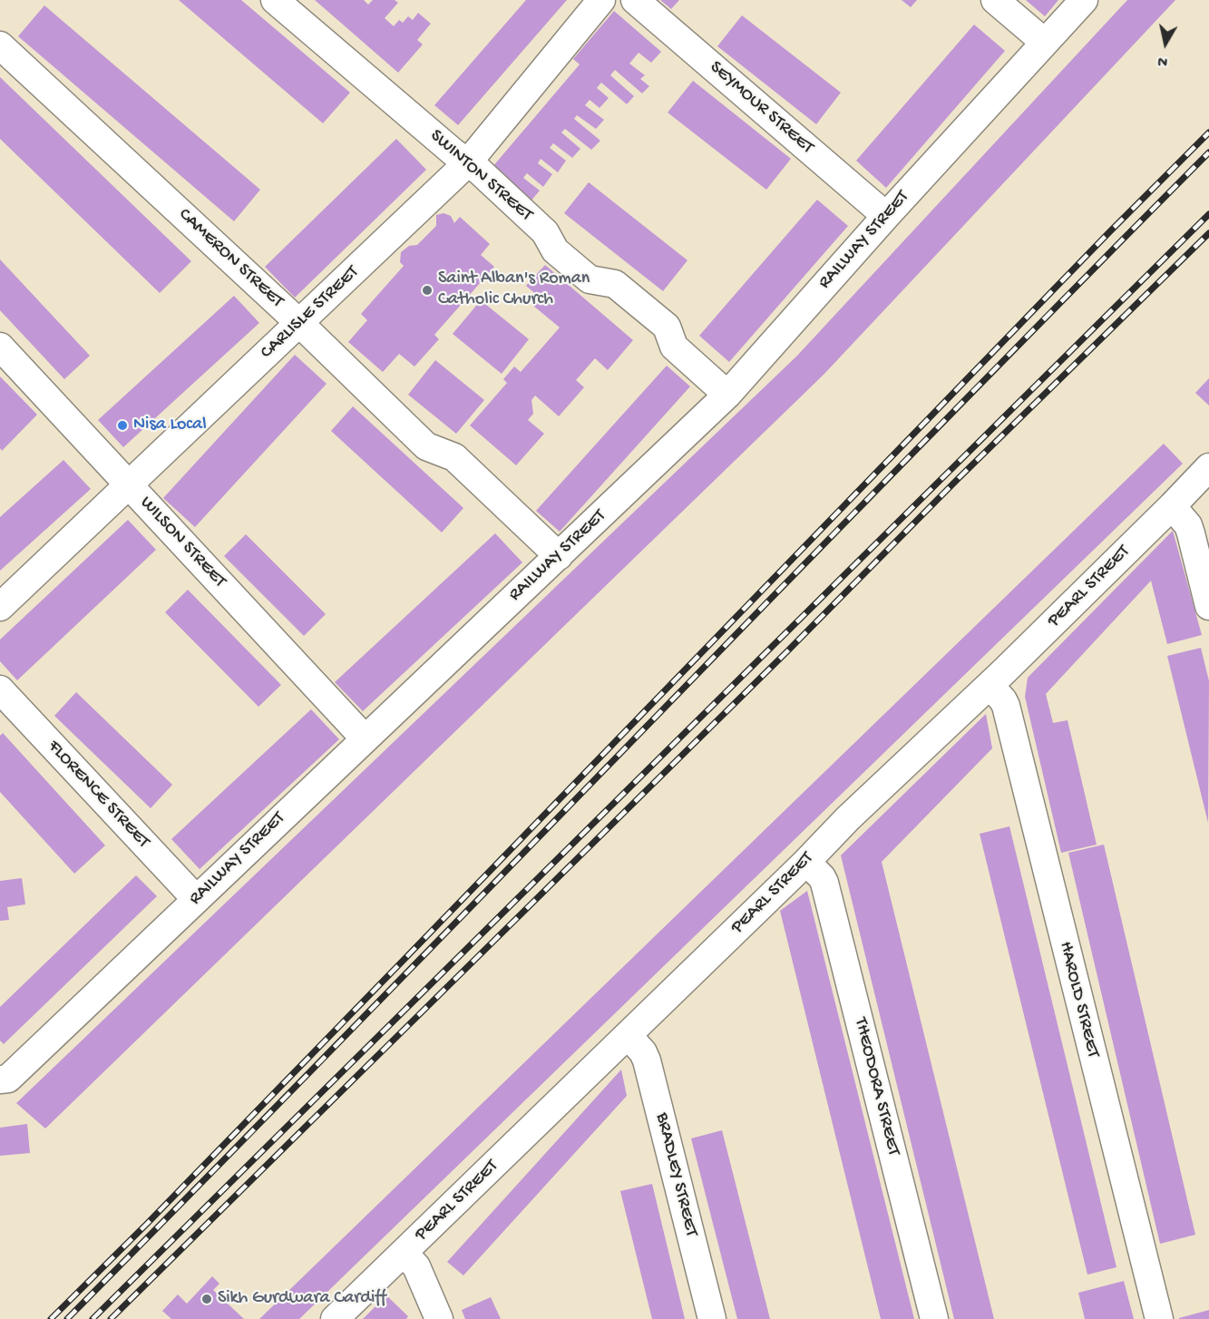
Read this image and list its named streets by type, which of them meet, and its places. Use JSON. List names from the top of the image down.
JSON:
{
  "streets": {
    "street": [
      "SEYMOUR STREET",
      "SWINTON STREET",
      "RAILWAY STREET",
      "CAMERON STREET",
      "CARLISLE STREET",
      "WILSON STREET",
      "PEARL STREET",
      "FLORENCE STREET",
      "HAROLD STREET",
      "THEODORA STREET",
      "BRADLEY STREET"
    ]
  },
  "crossings": [
    ["SEYMOUR STREET", "RAILWAY STREET"],
    ["SWINTON STREET", "RAILWAY STREET"],
    ["SWINTON STREET", "CARLISLE STREET"],
    ["RAILWAY STREET", "CAMERON STREET"],
    ["RAILWAY STREET", "WILSON STREET"],
    ["RAILWAY STREET", "FLORENCE STREET"],
    ["CAMERON STREET", "CARLISLE STREET"],
    ["CARLISLE STREET", "WILSON STREET"],
    ["PEARL STREET", "HAROLD STREET"],
    ["PEARL STREET", "THEODORA STREET"],
    ["PEARL STREET", "BRADLEY STREET"]
  ],
  "places": ["Saint Alban's Roman Catholic Church", "Nisa Local", "Sikh Gurdwara Cardiff"],
  "north": "bottom"
}
